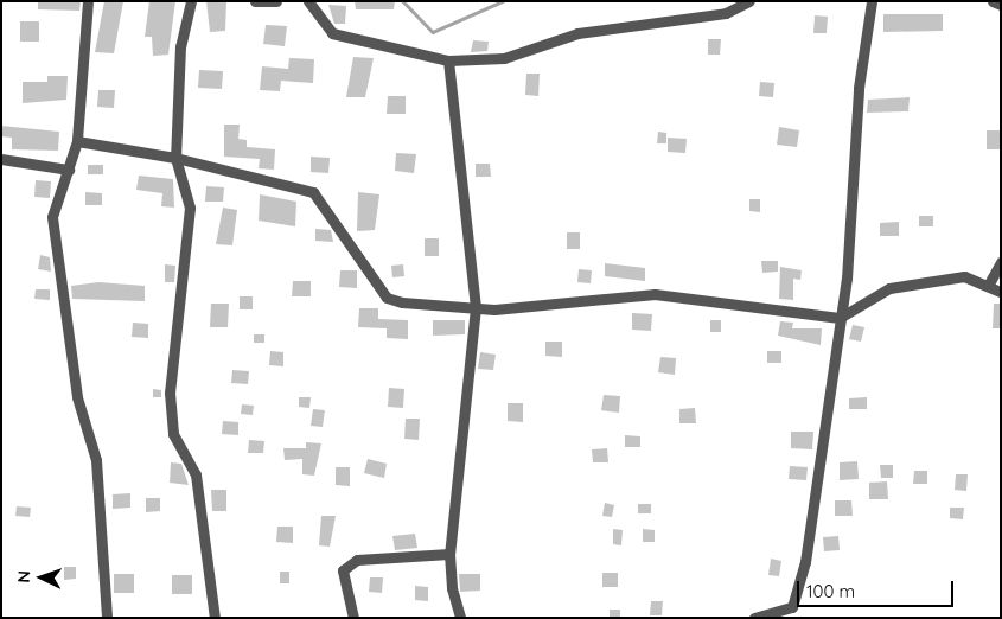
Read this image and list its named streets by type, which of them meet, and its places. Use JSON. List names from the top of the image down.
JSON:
{
  "scale_bar": "100 m",
  "north": "left"
}
